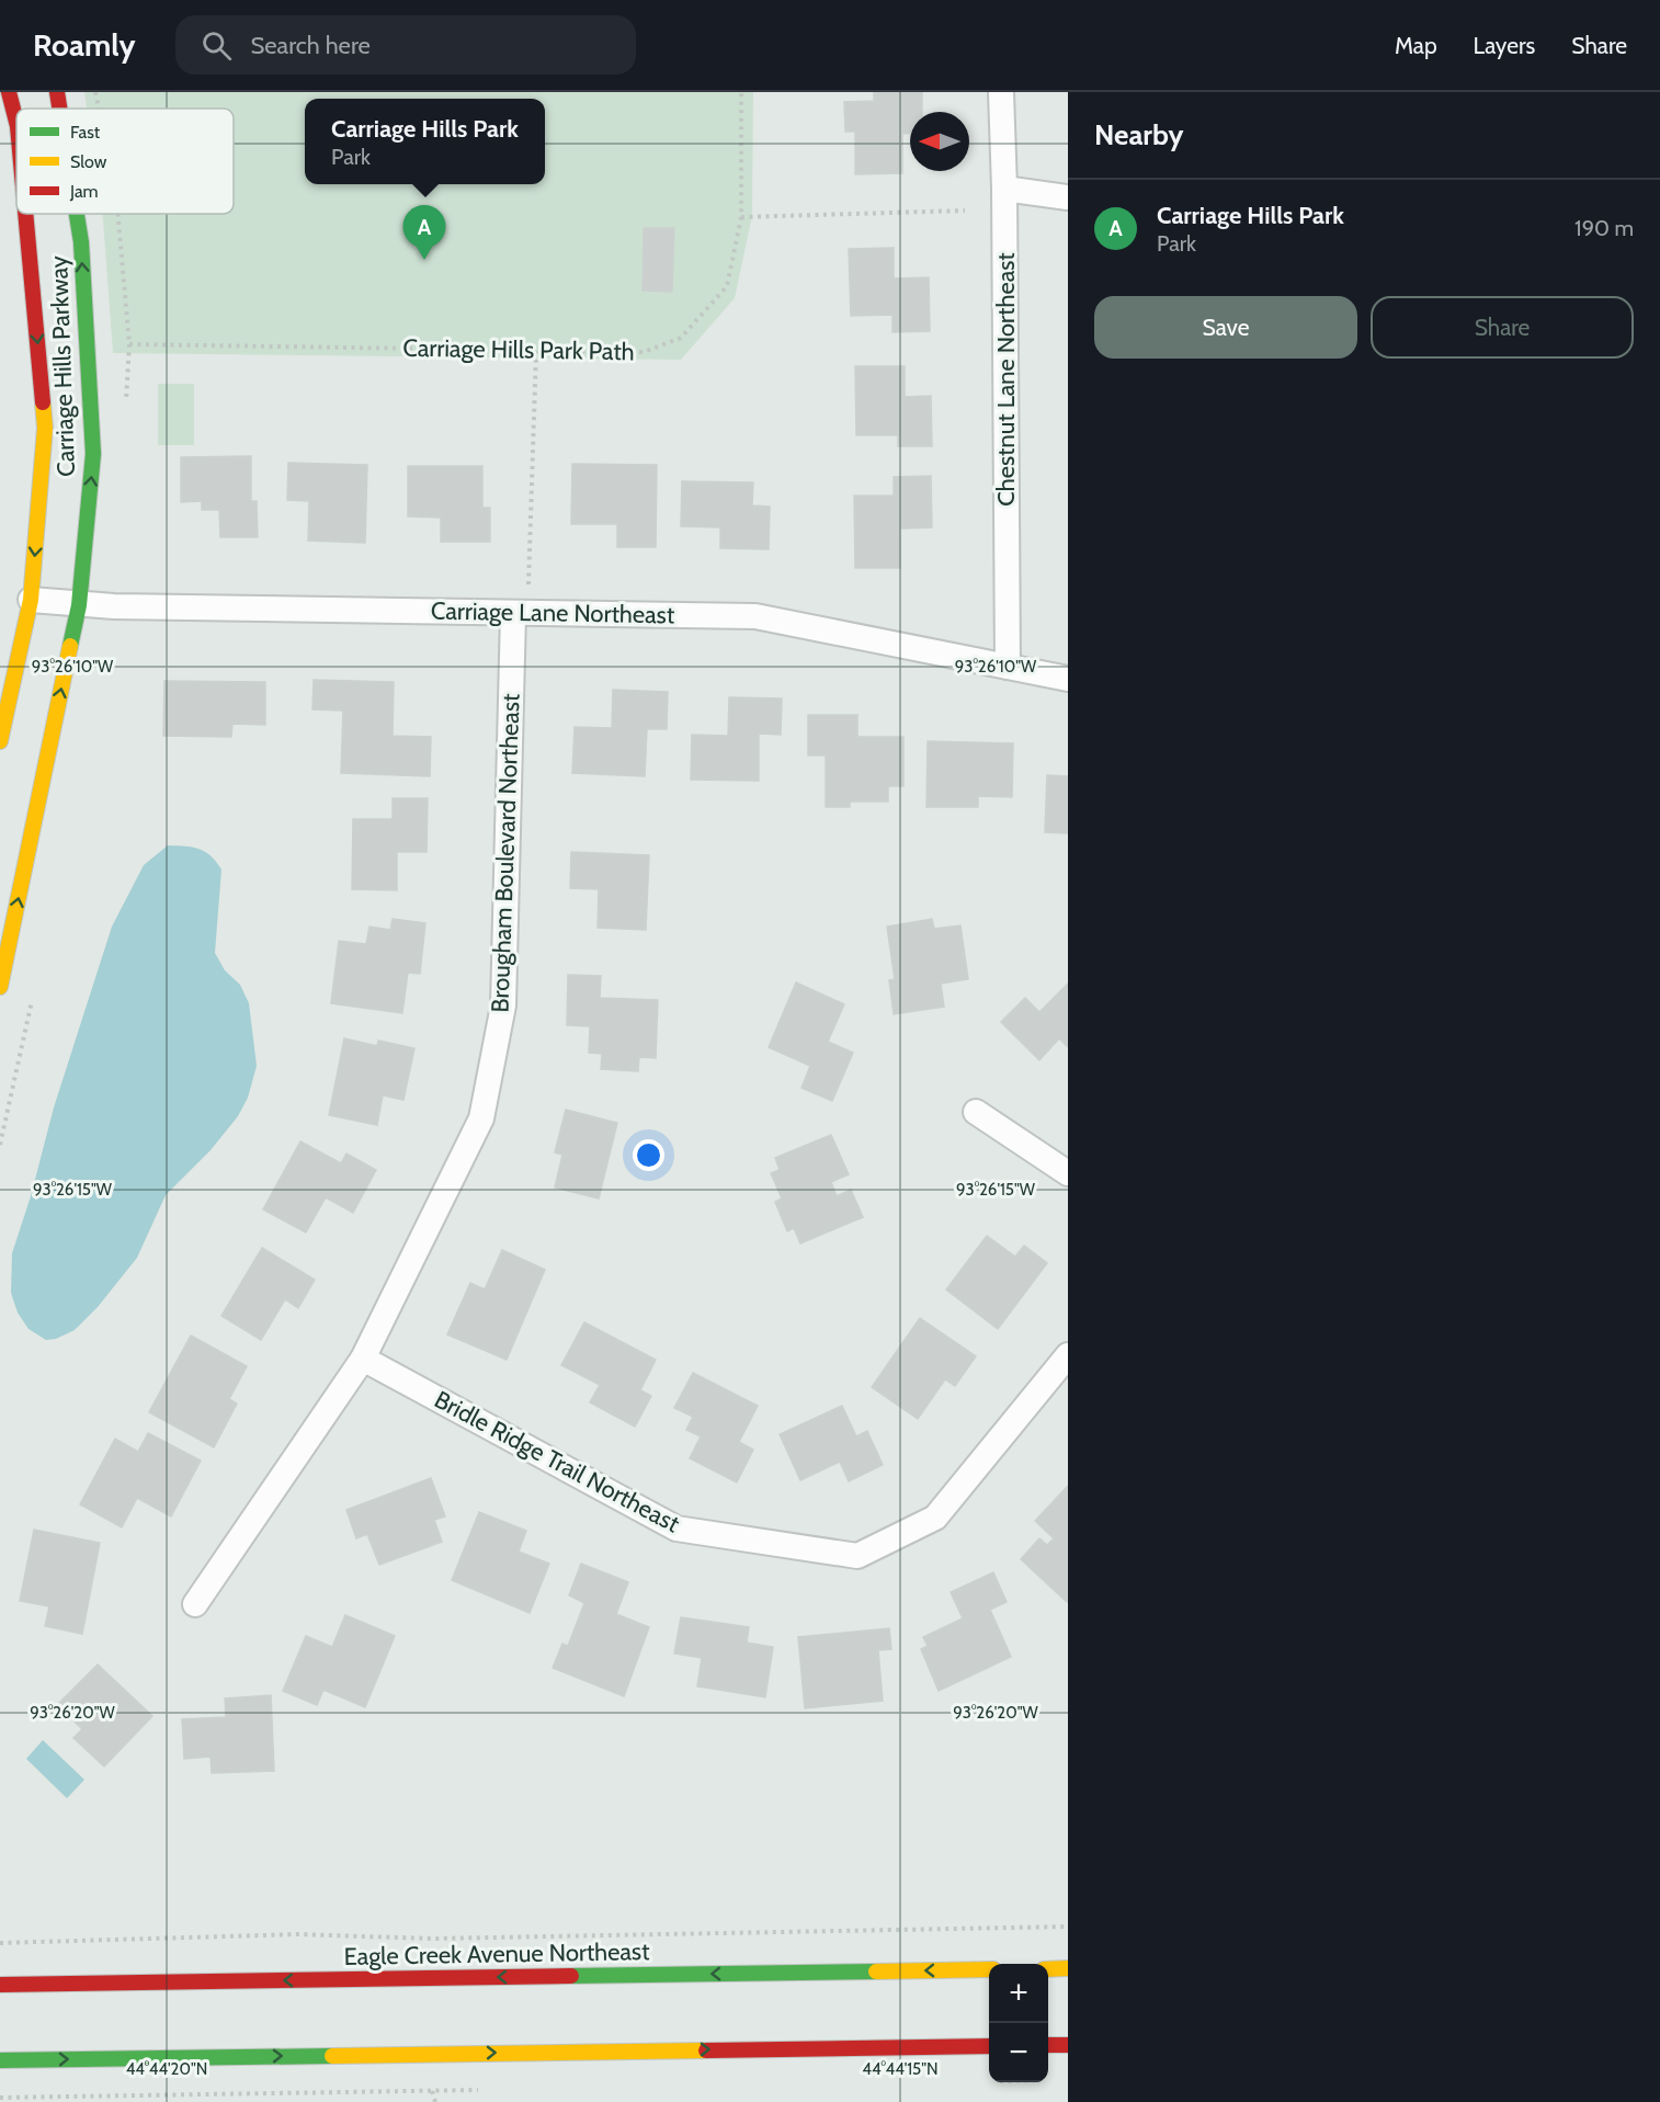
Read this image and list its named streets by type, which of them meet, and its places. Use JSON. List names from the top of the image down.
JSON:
{
  "streets": {
    "main road": ["Carriage Hills Parkway", "Eagle Creek Avenue Northeast"],
    "street": [
      "Chestnut Lane Northeast",
      "Carriage Lane Northeast",
      "Brougham Boulevard Northeast",
      "Bridle Ridge Trail Northeast"
    ],
    "path": ["Carriage Hills Park Path"]
  },
  "crossings": [
    ["Carriage Hills Parkway", "Carriage Lane Northeast"],
    ["Chestnut Lane Northeast", "Carriage Lane Northeast"],
    ["Carriage Lane Northeast", "Brougham Boulevard Northeast"],
    ["Brougham Boulevard Northeast", "Bridle Ridge Trail Northeast"]
  ],
  "legend": ["Fast", "Slow", "Jam"],
  "north": "left",
  "page": {
    "header": "Roamly",
    "search": "Search here",
    "nav": ["Map", "Layers", "Share"],
    "heading": "Nearby",
    "popup": ["Carriage Hills Park", "Park"],
    "list": [
      {
        "mark": "A",
        "name": "Carriage Hills Park",
        "note": "Park",
        "value": "190 m"
      }
    ],
    "pins": "A",
    "buttons": ["Save", "Share"],
    "map_buttons": ["+", "−"]
  },
  "coordinates": [
    "93°26'10\"W",
    "93°26'15\"W",
    "93°26'20\"W",
    "44°44'20\"N",
    "44°44'15\"N"
  ]
}
